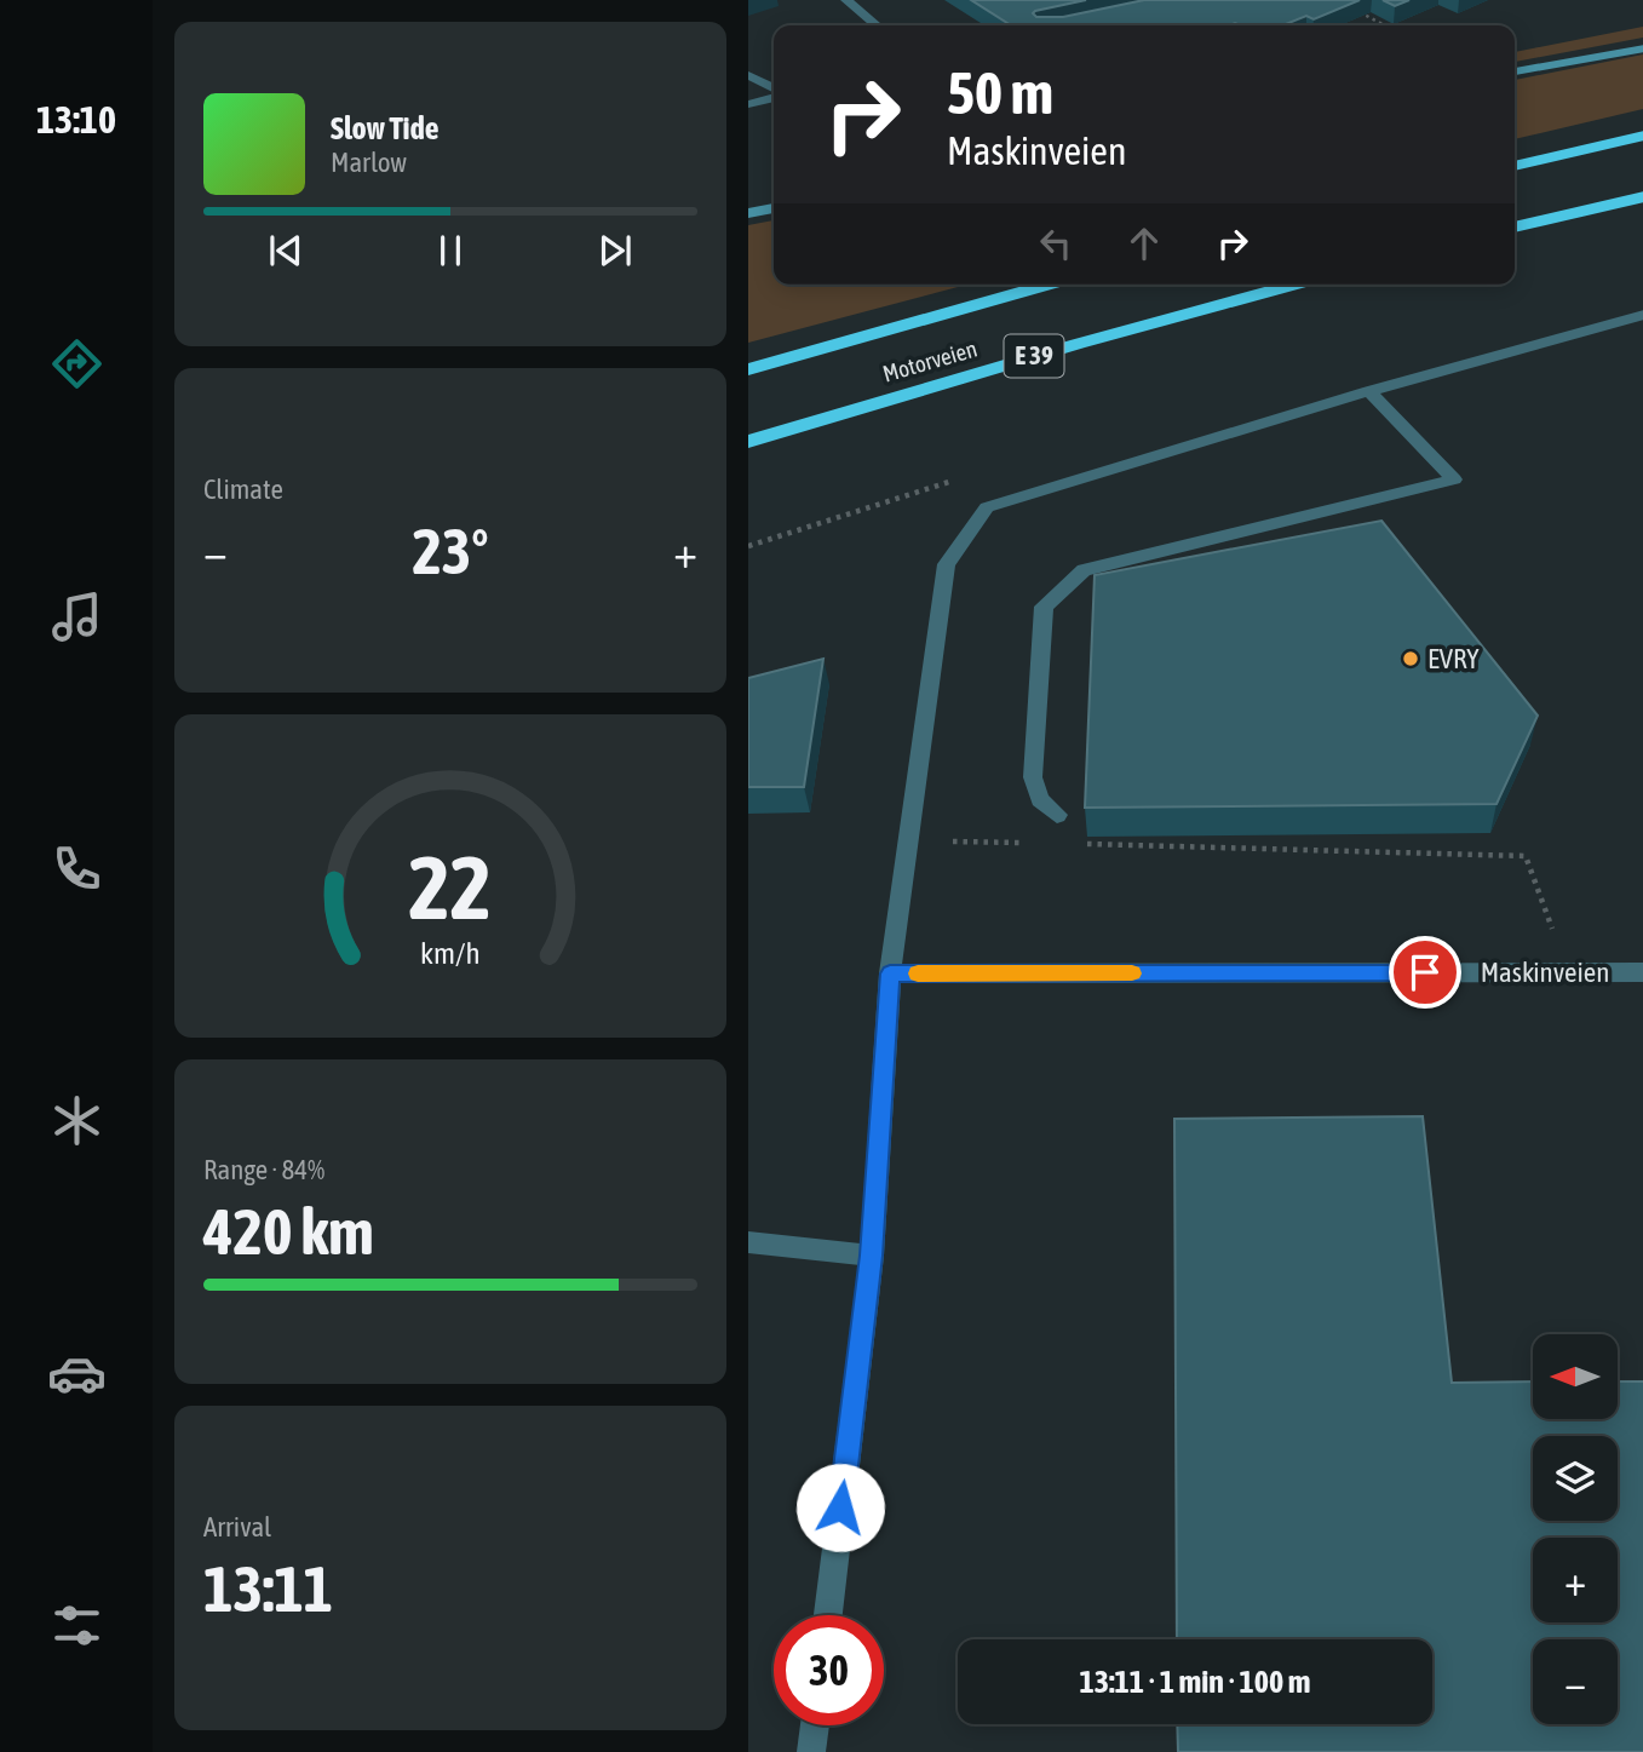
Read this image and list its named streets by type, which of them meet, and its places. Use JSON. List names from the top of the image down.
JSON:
{
  "streets": {
    "highway": ["E 39", "Motorveien"],
    "street": ["Maskinveien"]
  },
  "places": ["EVRY"],
  "north": "left",
  "page": {
    "tabs": "13:10",
    "turn": ["50 m", "Maskinveien"],
    "song": ["Slow Tide", "Marlow"],
    "tile": [
      "Climate",
      ["Range · 84%", "420 km"],
      ["Arrival", "13:11"]
    ],
    "heat": ["−", "23°", "+"],
    "map_buttons": ["+", "−"],
    "limit": "30",
    "trip": "13:11 · 1 min · 100 m",
    "gauge": ["22", "km/h"]
  }
}
